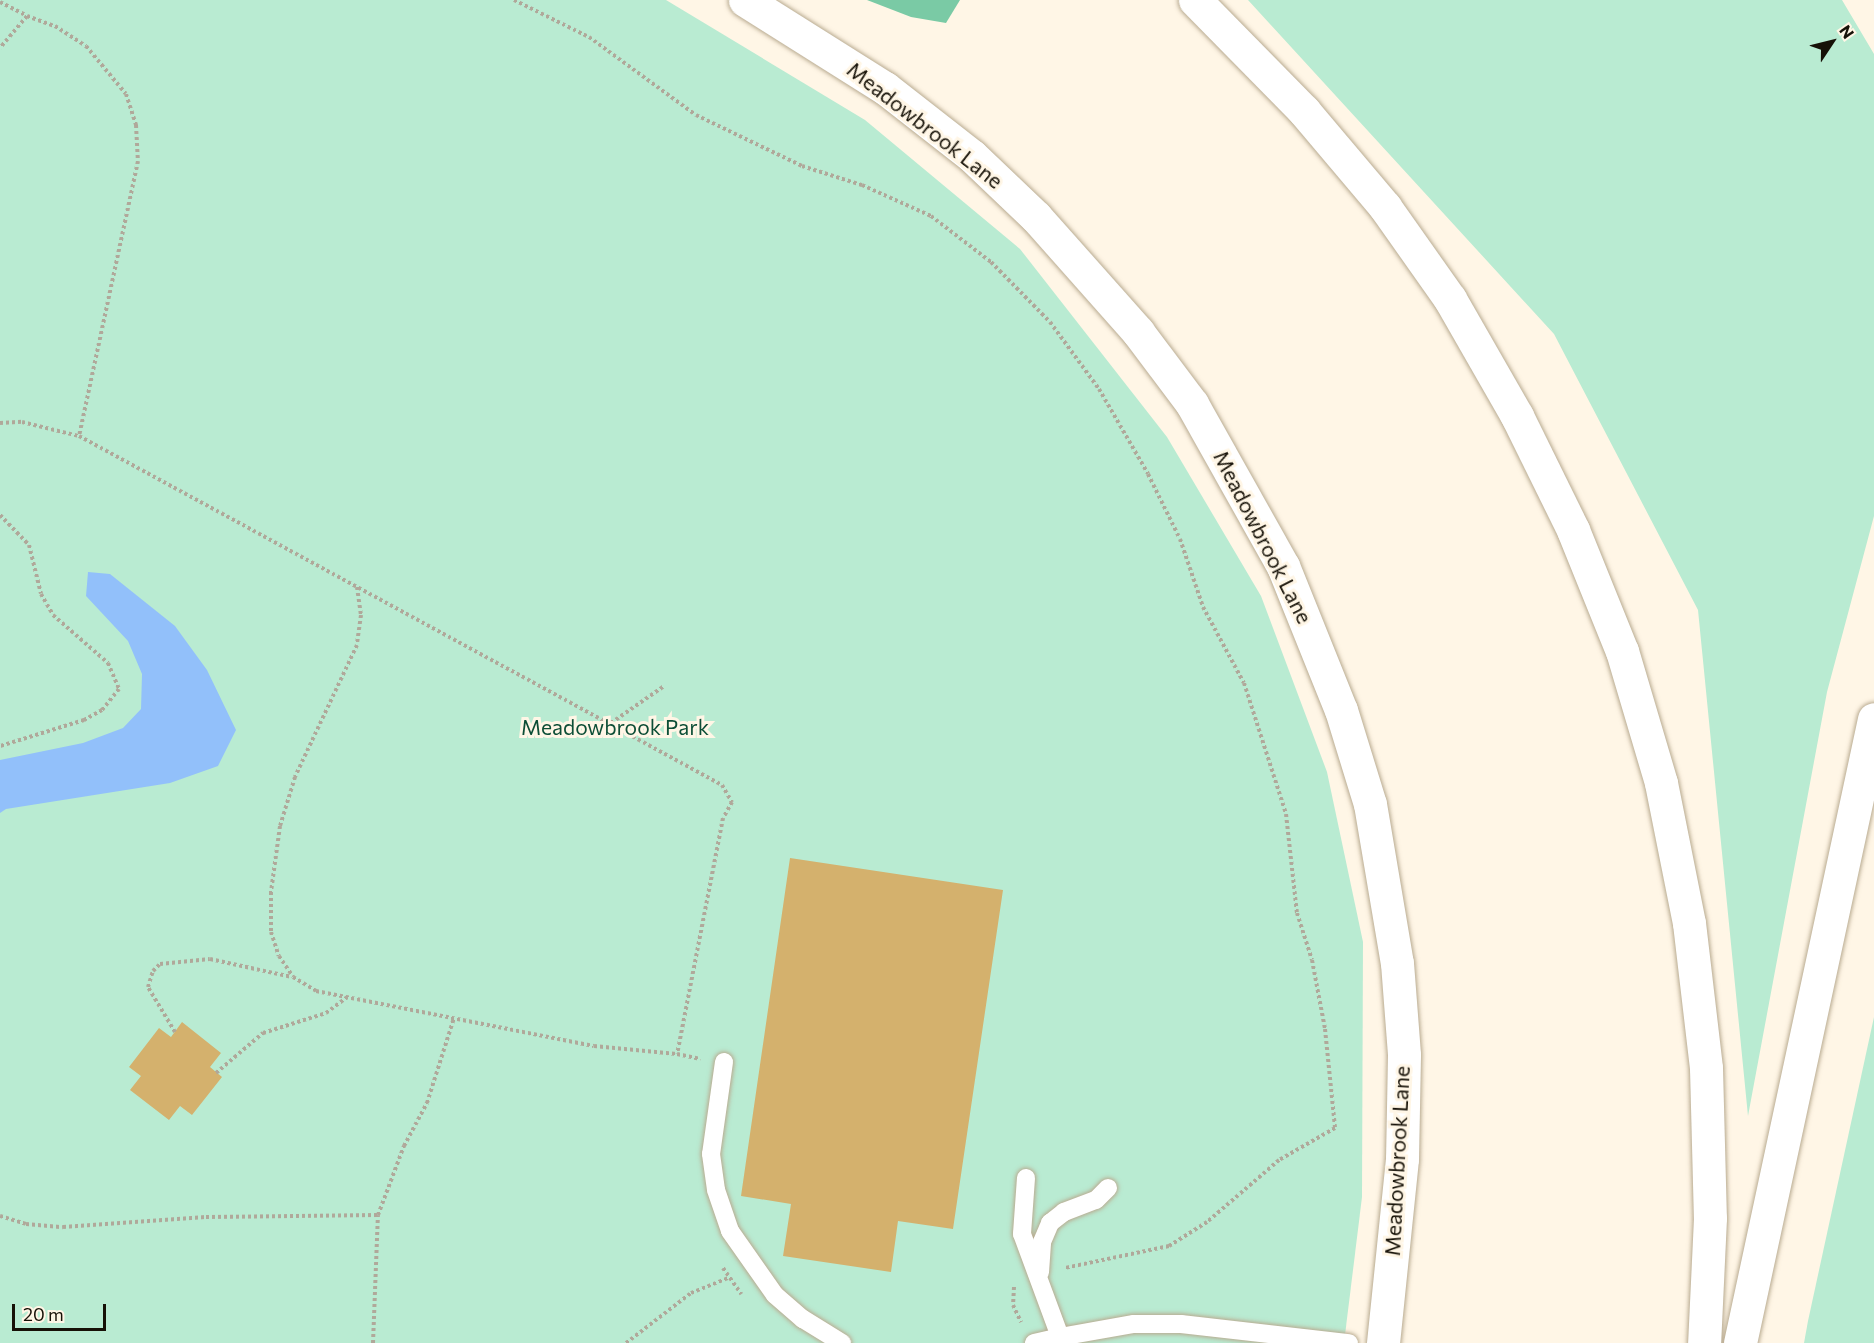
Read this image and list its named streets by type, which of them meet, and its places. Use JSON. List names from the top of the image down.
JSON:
{
  "streets": {
    "main road": ["Meadowbrook Lane"]
  },
  "parks": ["Meadowbrook Park"],
  "scale_bar": "20 m",
  "north": "top right"
}
